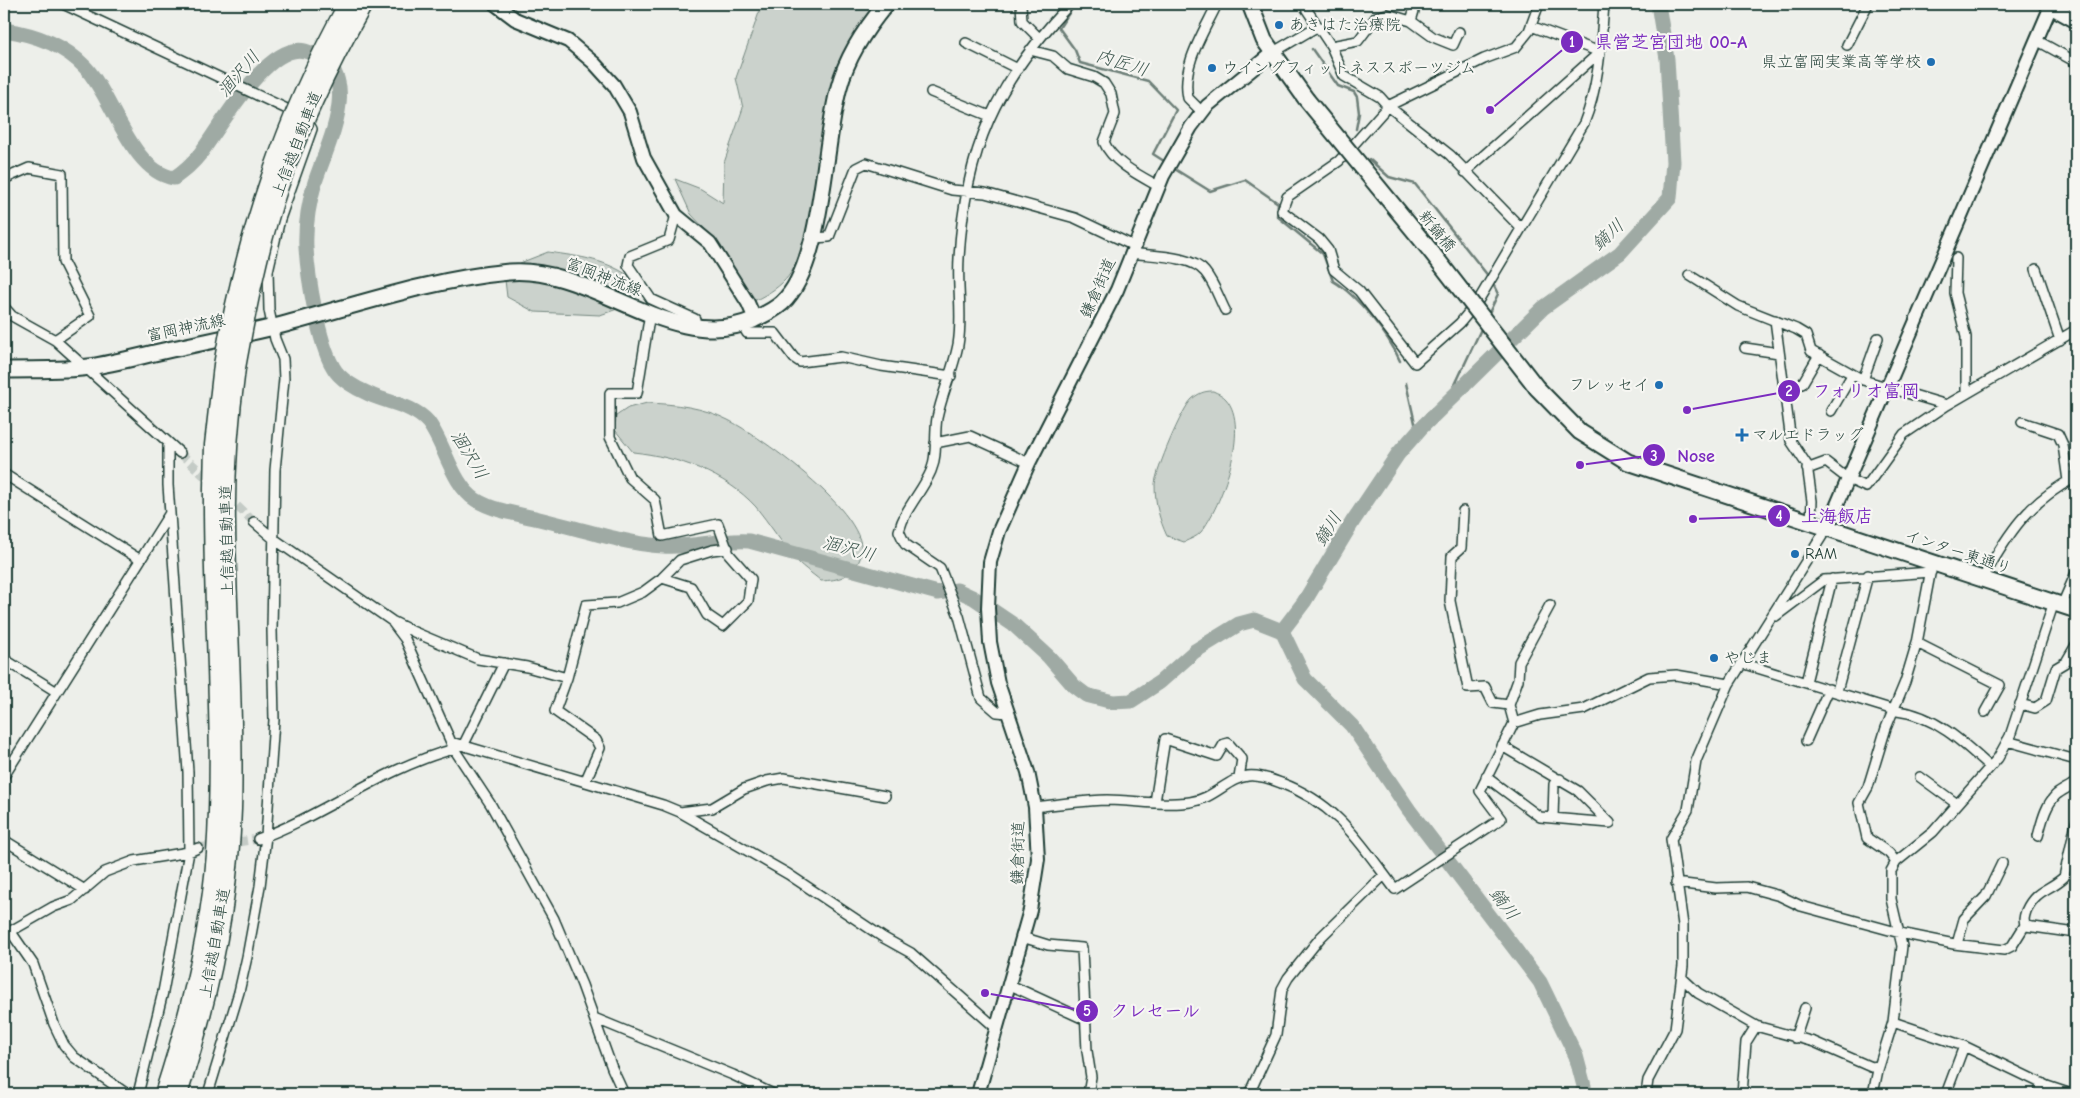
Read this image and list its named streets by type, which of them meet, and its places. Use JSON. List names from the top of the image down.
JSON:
{
  "streets": {
    "highway": ["上信越自動車道"],
    "main road": ["新鏑橋", "富岡神流線", "インター東通り"],
    "street": ["鎌倉街道"]
  },
  "crossings": [
    ["新鏑橋", "鎌倉街道"],
    ["新鏑橋", "インター東通り"]
  ],
  "water": ["内匠川", "涸沢川", "鏑川"],
  "places": {
    "other": [
      "あきはた治療院",
      "県立富岡実業高等学校",
      "ウイングフィットネススポーツジム",
      "県営芝宮団地 00-A",
      "フレッセイ",
      "フォリオ富岡",
      "Nose",
      "上海飯店",
      "RAM",
      "やじま",
      "クレセール"
    ],
    "health": ["マルエドラッグ"]
  }
}
